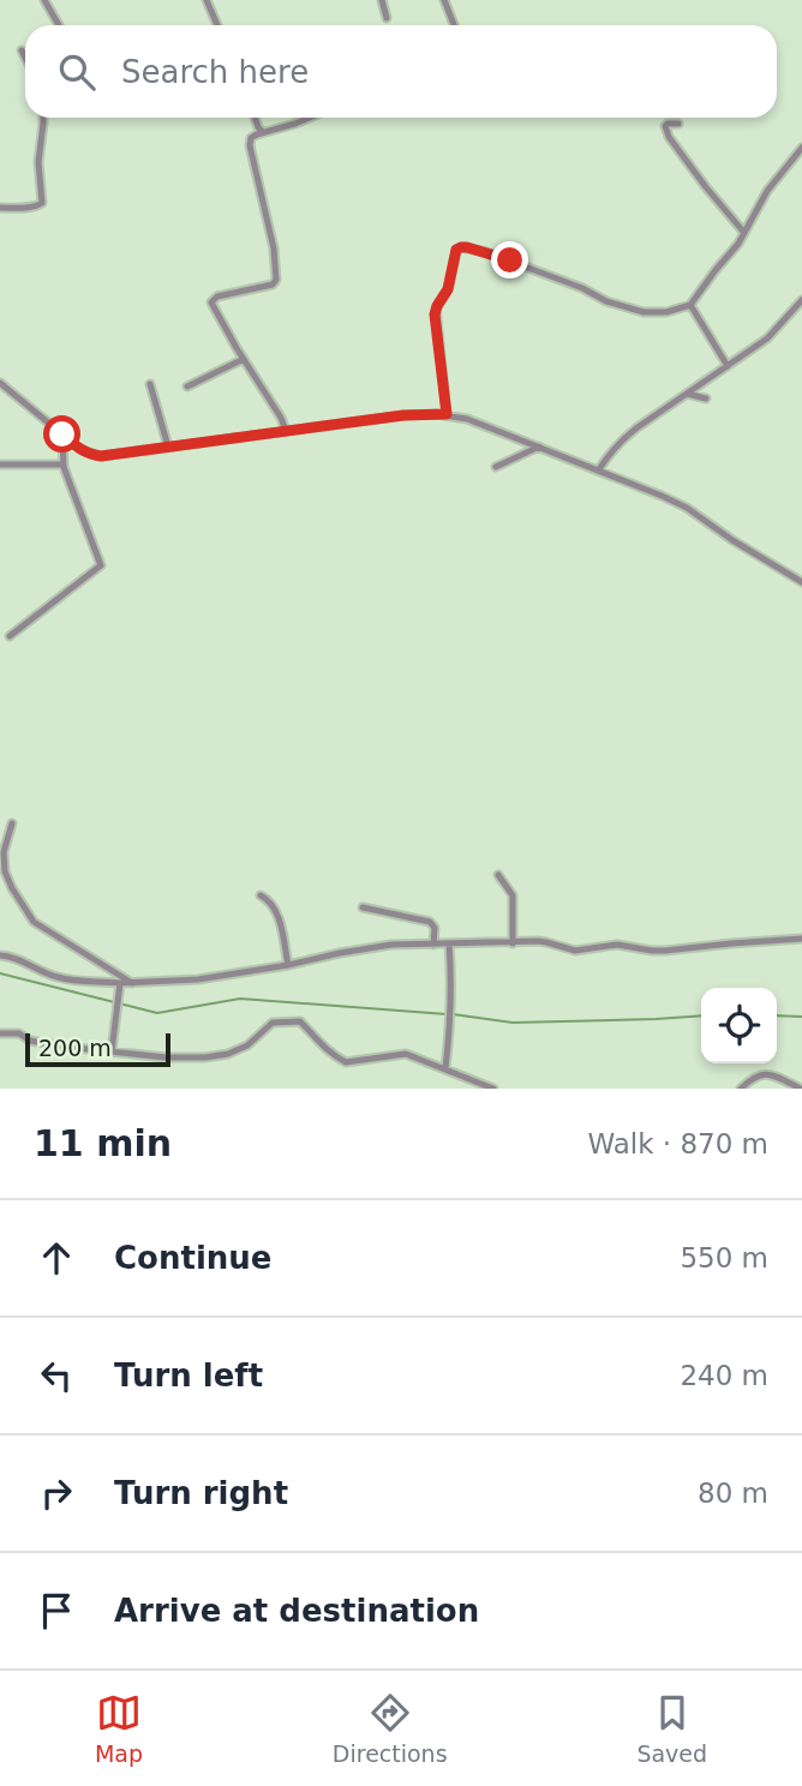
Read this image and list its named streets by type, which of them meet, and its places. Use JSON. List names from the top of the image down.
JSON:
{
  "scale_bar": "200 m",
  "page": {
    "search": "Search here",
    "scale": "200 m",
    "heading": ["11 min", "Walk · 870 m"],
    "list": [
      ["Continue", "550 m"],
      ["Turn left", "240 m"],
      ["Turn right", "80 m"],
      "Arrive at destination"
    ],
    "nav": ["Map", "Directions", "Saved"]
  }
}
